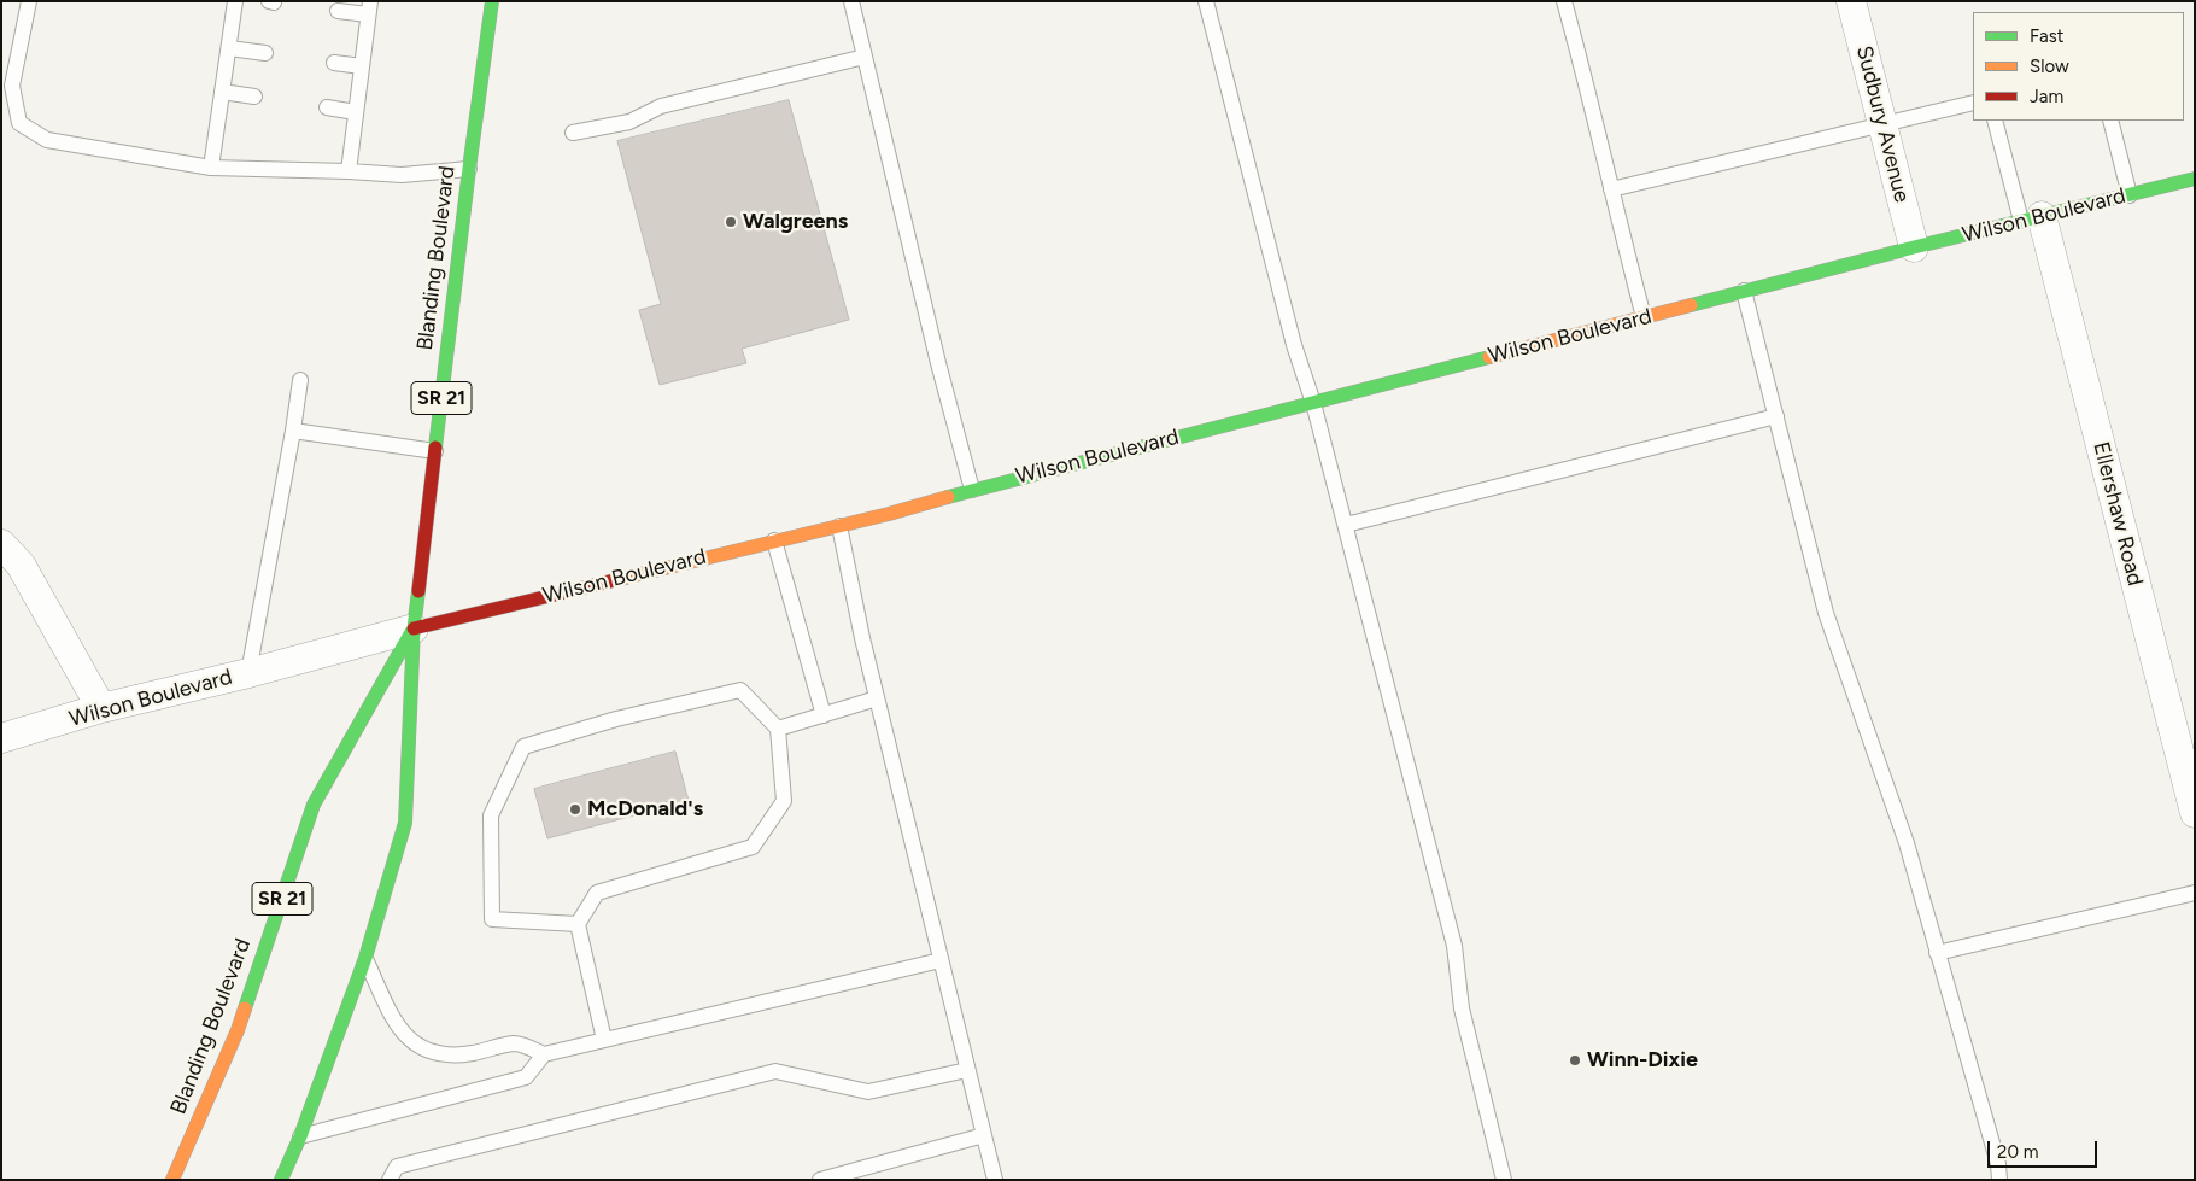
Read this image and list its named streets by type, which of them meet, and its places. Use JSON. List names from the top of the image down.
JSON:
{
  "streets": {
    "main road": ["Wilson Boulevard", "Blanding Boulevard", "SR 21"],
    "street": ["Sudbury Avenue", "Ellershaw Road"]
  },
  "crossings": [
    ["Sudbury Avenue", "Wilson Boulevard"],
    ["Wilson Boulevard", "Blanding Boulevard"],
    ["Wilson Boulevard", "Ellershaw Road"]
  ],
  "places": ["Walgreens", "McDonald's", "Winn-Dixie"],
  "legend": ["Fast", "Slow", "Jam"],
  "scale_bar": "20 m"
}
